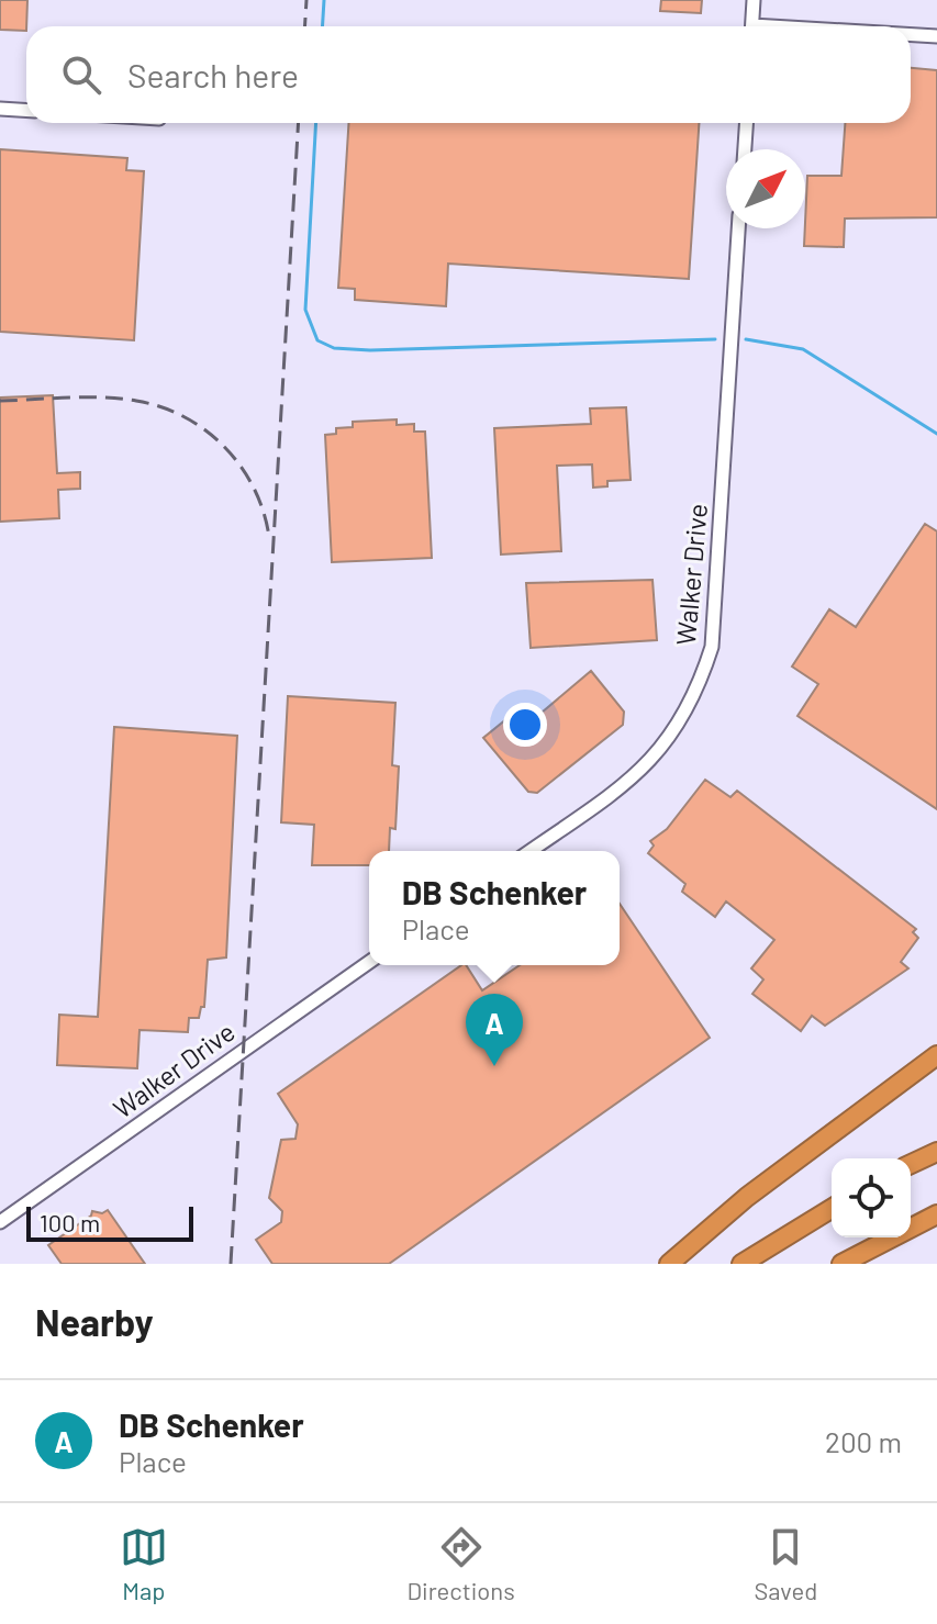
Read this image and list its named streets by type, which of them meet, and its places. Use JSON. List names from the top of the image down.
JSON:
{
  "streets": {
    "street": ["Walker Drive"]
  },
  "scale_bar": "100 m",
  "north": "top right",
  "page": {
    "search": "Search here",
    "popup": ["DB Schenker", "Place"],
    "pins": "A",
    "scale": "100 m",
    "heading": "Nearby",
    "list": [
      {
        "mark": "A",
        "name": "DB Schenker",
        "note": "Place",
        "value": "200 m"
      }
    ],
    "nav": ["Map", "Directions", "Saved"]
  }
}
